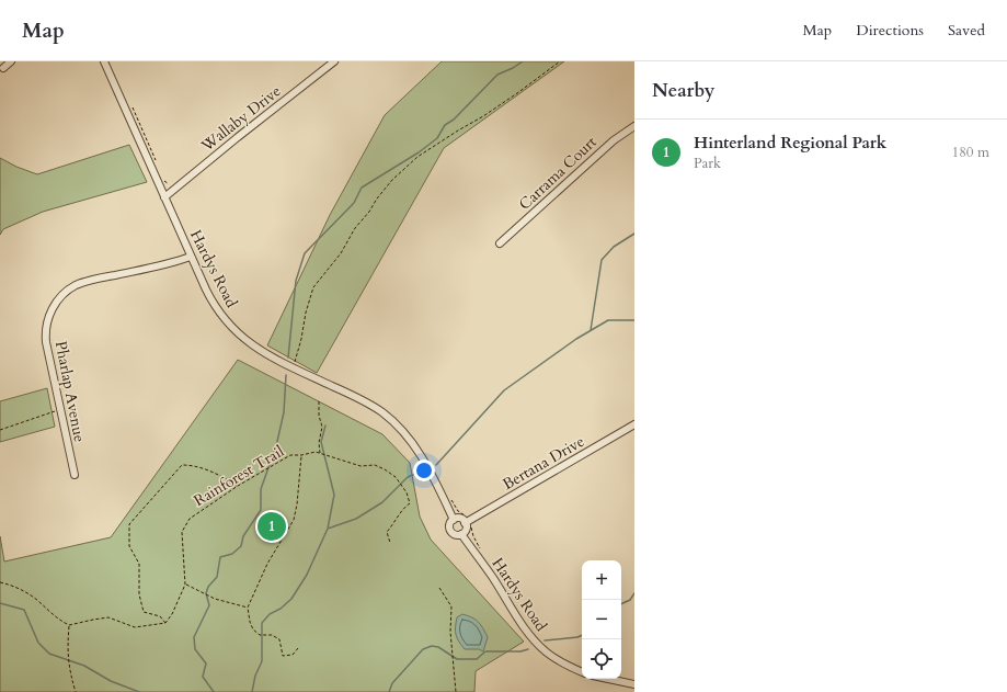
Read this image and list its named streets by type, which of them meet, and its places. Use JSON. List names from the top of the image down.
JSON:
{
  "streets": {
    "street": [
      "Wallaby Drive",
      "Carrama Court",
      "Hardys Road",
      "Pharlap Avenue",
      "Bertana Drive"
    ],
    "path": ["Rainforest Trail"]
  },
  "crossings": [
    ["Wallaby Drive", "Hardys Road"],
    ["Hardys Road", "Pharlap Avenue"],
    ["Hardys Road", "Bertana Drive"]
  ],
  "page": {
    "header": "Map",
    "nav": ["Map", "Directions", "Saved"],
    "heading": "Nearby",
    "list": [
      {
        "mark": "1",
        "name": "Hinterland Regional Park",
        "note": "Park",
        "value": "180 m"
      }
    ],
    "pins": "1",
    "map_buttons": ["+", "−"]
  }
}
